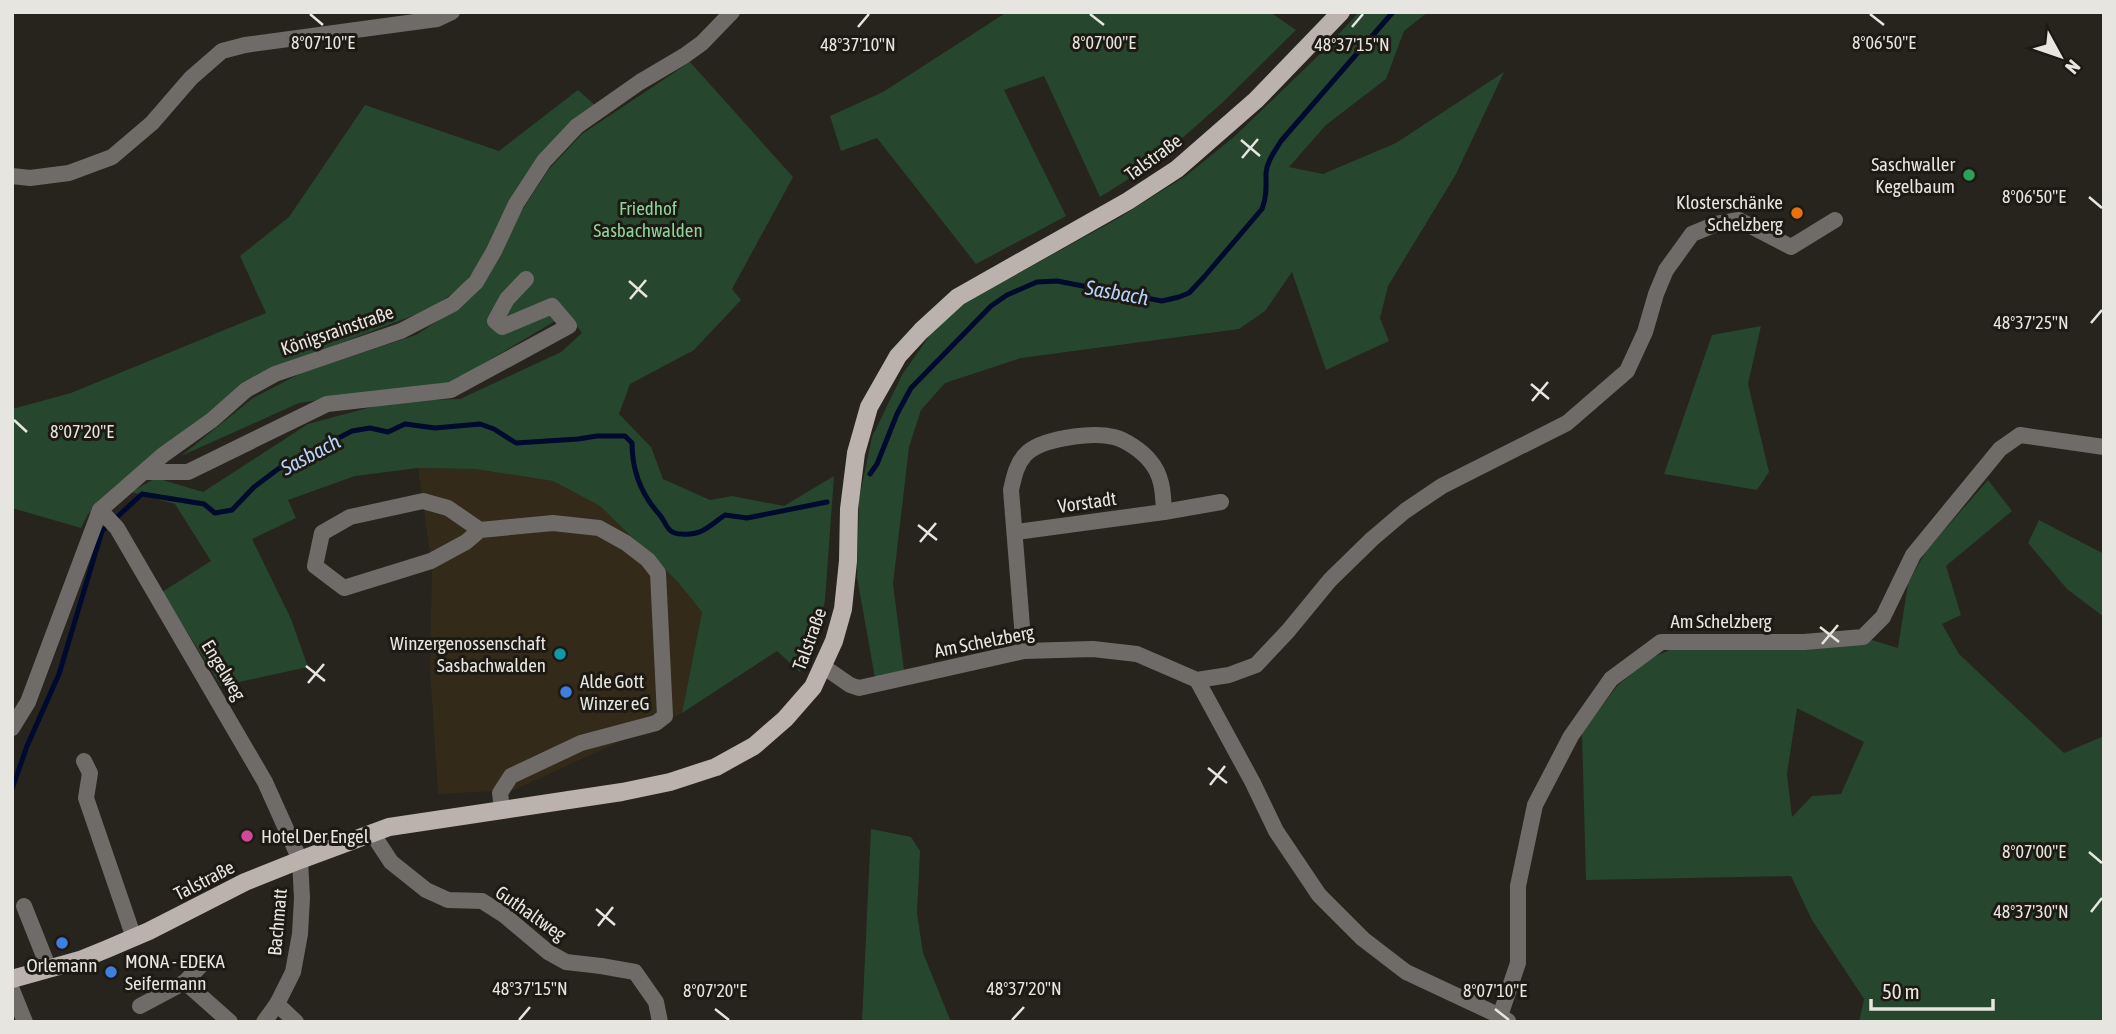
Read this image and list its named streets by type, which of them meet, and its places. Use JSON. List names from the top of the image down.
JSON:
{
  "streets": {
    "main road": ["Talstraße"],
    "street": [
      "Königsrainstraße",
      "Vorstadt",
      "Am Schelzberg",
      "Engelweg",
      "Guthaltweg",
      "Bachmatt"
    ]
  },
  "crossings": [
    ["Talstraße", "Am Schelzberg"],
    ["Talstraße", "Engelweg"],
    ["Talstraße", "Guthaltweg"],
    ["Talstraße", "Bachmatt"],
    ["Königsrainstraße", "Engelweg"],
    ["Engelweg", "Bachmatt"]
  ],
  "water": ["Sasbach"],
  "parks": ["Friedhof Sasbachwalden"],
  "places": [
    "Saschwaller Kegelbaum",
    "Klosterschänke Schelzberg",
    "Winzergenossenschaft Sasbachwalden",
    "Alde Gott Winzer eG",
    "Hotel Der Engel",
    "Orlemann",
    "MONA - EDEKA Seifermann"
  ],
  "scale_bar": "50 m",
  "north": "bottom right",
  "coordinates": [
    "8°07'10\"E",
    "8°07'00\"E",
    "8°06'50\"E",
    "48°37'10\"N",
    "48°37'15\"N",
    "48°37'25\"N",
    "8°07'20\"E",
    "48°37'30\"N",
    "48°37'20\"N"
  ]
}
